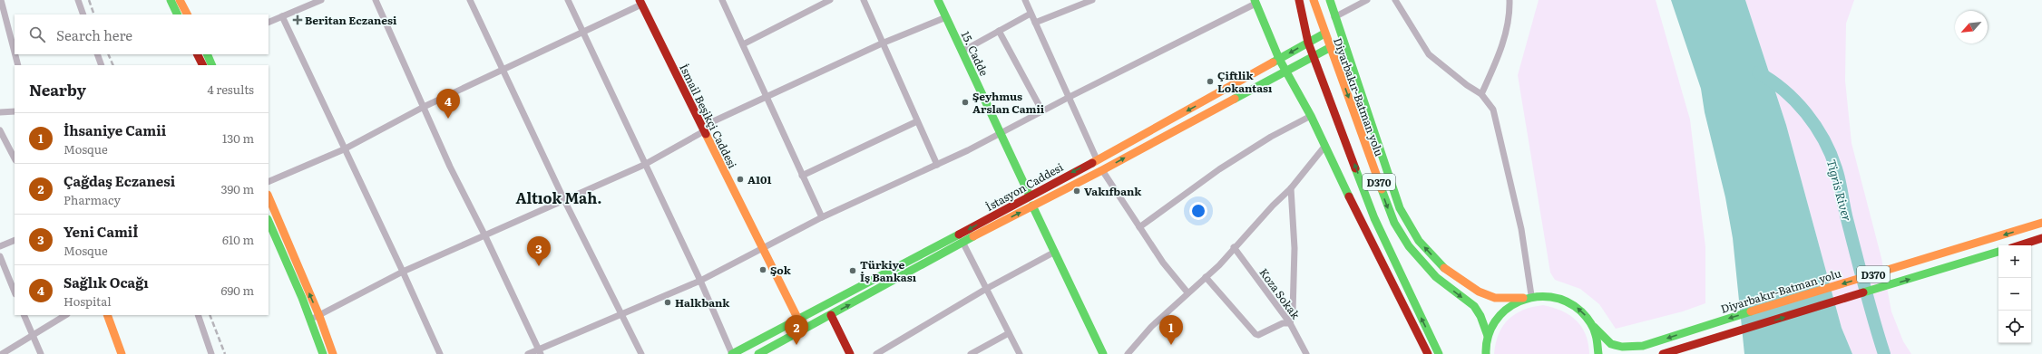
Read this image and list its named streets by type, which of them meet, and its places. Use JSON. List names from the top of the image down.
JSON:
{
  "streets": {
    "main road": [
      "15. Cadde",
      "Diyarbakır-Batman yolu",
      "İsmail Beşikçi Caddesi",
      "D370",
      "İstasyon Caddesi"
    ],
    "street": ["Koza Sokak"]
  },
  "crossings": [
    ["15. Cadde", "İstasyon Caddesi"],
    ["Diyarbakır-Batman yolu", "İstasyon Caddesi"],
    ["İsmail Beşikçi Caddesi", "İstasyon Caddesi"]
  ],
  "districts": ["Altıok Mah."],
  "water": ["Tigris River"],
  "places": {
    "health": ["Beritan Eczanesi"],
    "other": [
      "Çiftlik Lokantası",
      "Şeyhmus Arslan Camii",
      "A101",
      "Vakıfbank",
      "Şok",
      "Türkiye İş Bankası",
      "Halkbank"
    ]
  },
  "north": "bottom left",
  "page": {
    "search": "Search here",
    "heading": ["Nearby", "4 results"],
    "pins": [
      "4",
      "3",
      "1",
      "2"
    ],
    "list": [
      {
        "mark": "1",
        "name": "İhsaniye Camii",
        "note": "Mosque",
        "value": "130 m"
      },
      {
        "mark": "2",
        "name": "Çağdaş Eczanesi",
        "note": "Pharmacy",
        "value": "390 m"
      },
      {
        "mark": "3",
        "name": "Yeni Camiİ",
        "note": "Mosque",
        "value": "610 m"
      },
      {
        "mark": "4",
        "name": "Sağlık Ocağı",
        "note": "Hospital",
        "value": "690 m"
      }
    ],
    "map_buttons": ["+", "−"]
  }
}
